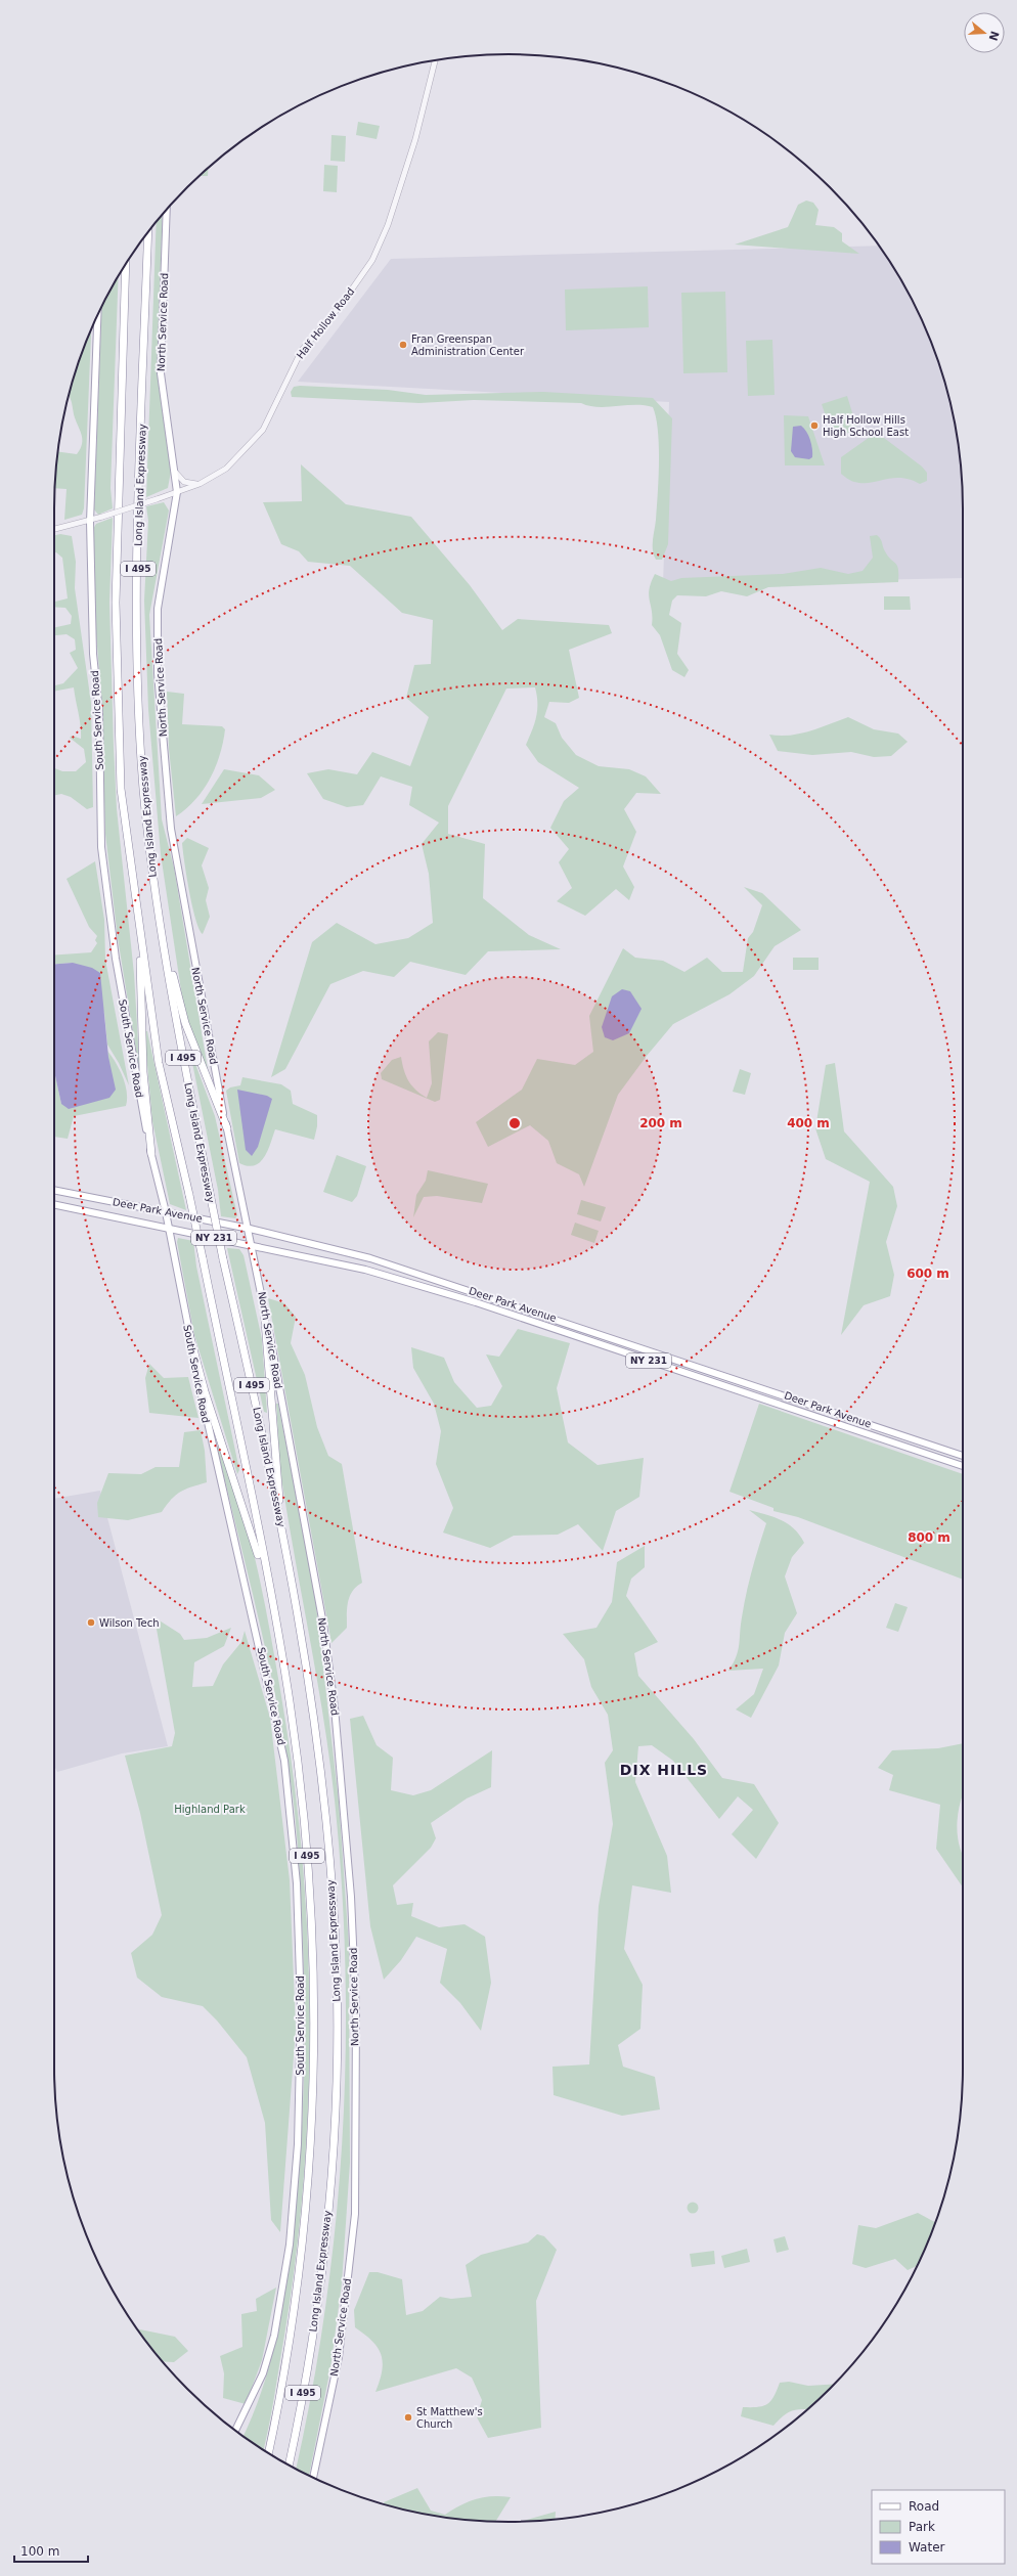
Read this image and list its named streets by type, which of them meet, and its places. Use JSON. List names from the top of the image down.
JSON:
{
  "streets": {
    "highway": ["Long Island Expressway", "I 495"],
    "main road": [
      "North Service Road",
      "South Service Road",
      "Deer Park Avenue",
      "NY 231"
    ],
    "street": ["Half Hollow Road"]
  },
  "crossings": [
    ["North Service Road", "Half Hollow Road"],
    ["North Service Road", "Deer Park Avenue"],
    ["Half Hollow Road", "South Service Road"],
    ["South Service Road", "Deer Park Avenue"]
  ],
  "districts": ["DIX HILLS"],
  "parks": ["Highland Park"],
  "places": [
    "Fran Greenspan Administration Center",
    "Half Hollow Hills High School East",
    "Wilson Tech",
    "St Matthew's Church"
  ],
  "legend": ["Road", "Park", "Water"],
  "scale_bar": "100 m",
  "north": "right",
  "rings": [
    "200 m",
    "400 m",
    "600 m",
    "800 m"
  ]
}
